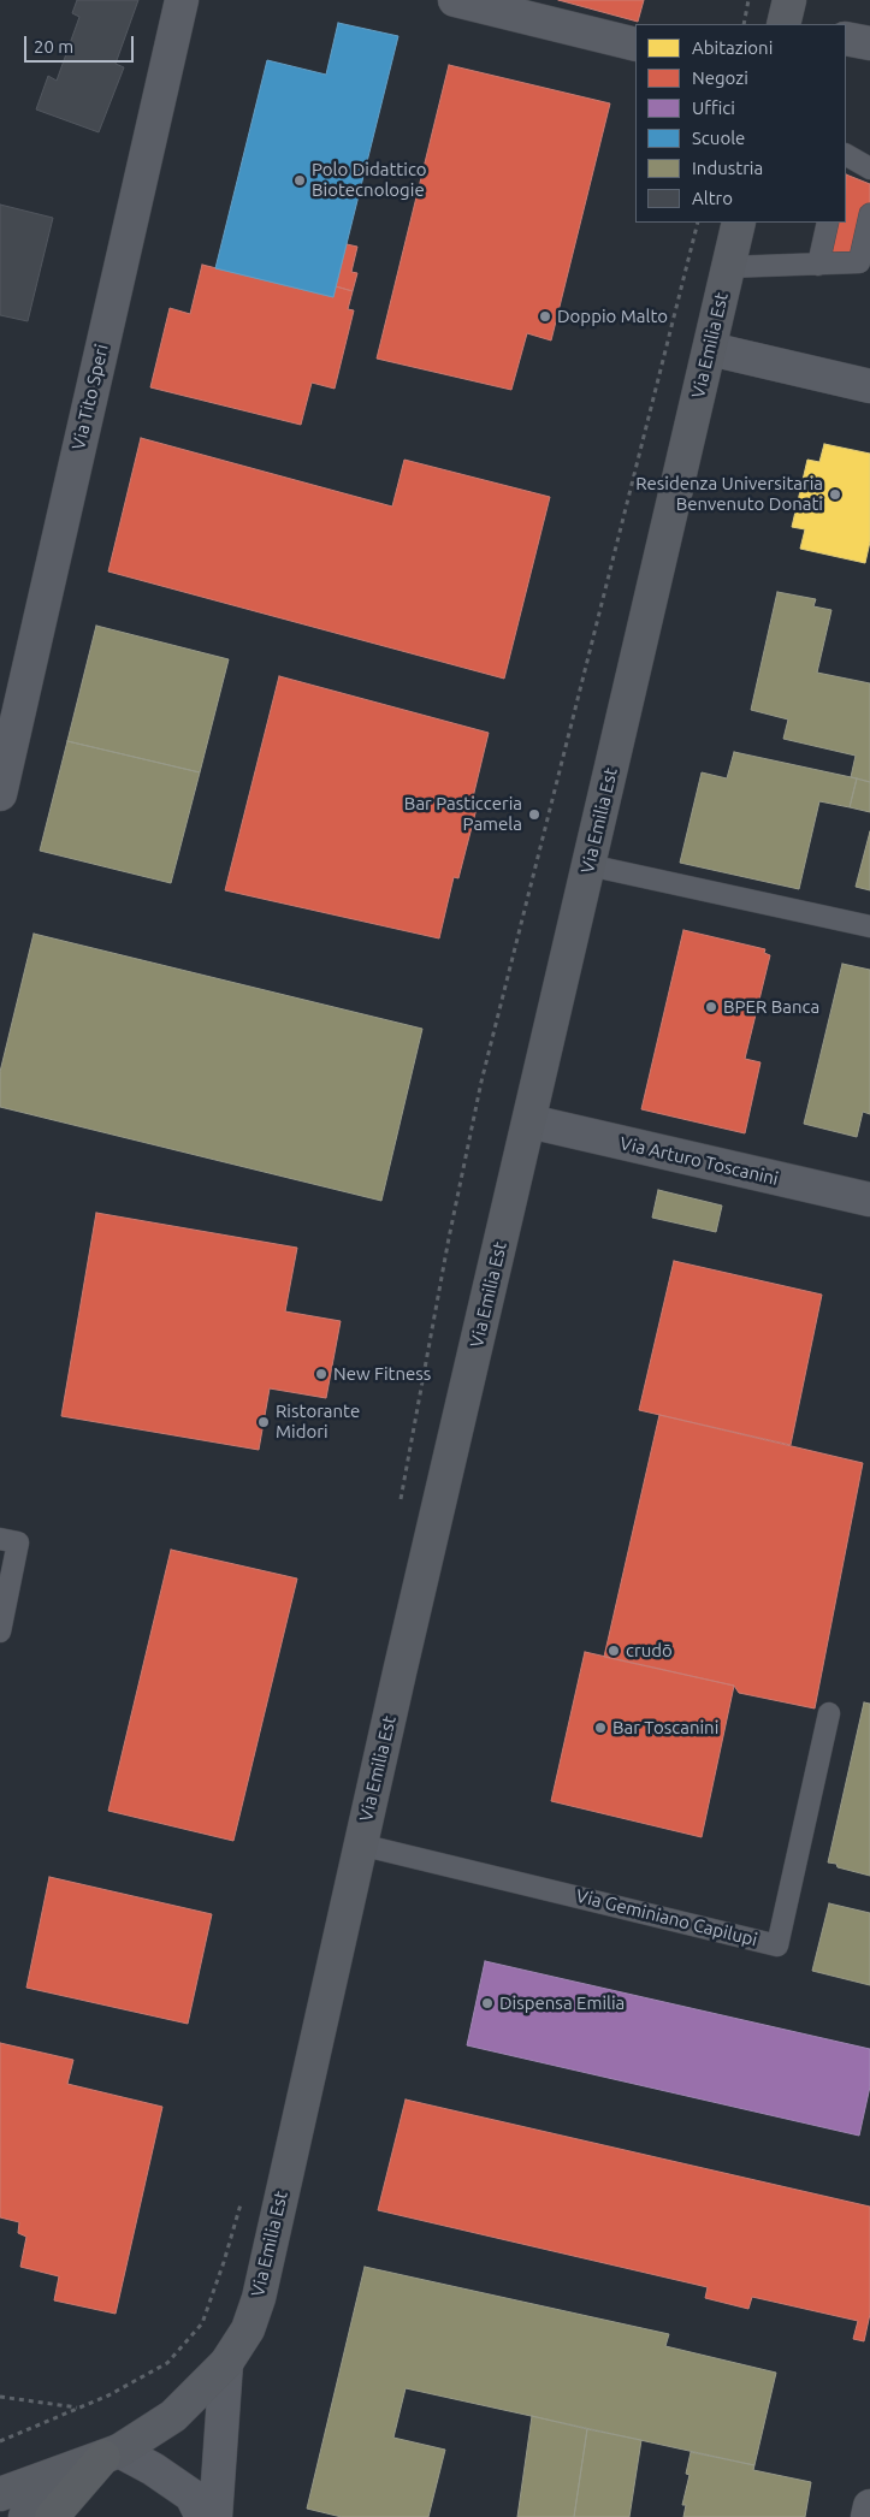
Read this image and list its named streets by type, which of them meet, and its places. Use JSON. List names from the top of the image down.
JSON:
{
  "streets": {
    "main road": ["Via Emilia Est"],
    "street": ["Via Tito Speri", "Via Arturo Toscanini"],
    "lane": ["Via Geminiano Capilupi"]
  },
  "crossings": [
    ["Via Emilia Est", "Via Arturo Toscanini"],
    ["Via Emilia Est", "Via Geminiano Capilupi"]
  ],
  "places": [
    "Polo Didattico Biotecnologie",
    "Doppio Malto",
    "Residenza Universitaria Benvenuto Donati",
    "Bar Pasticceria Pamela",
    "BPER Banca",
    "New Fitness",
    "Ristorante Midori",
    "crudō",
    "Bar Toscanini",
    "Dispensa Emilia"
  ],
  "legend": [
    "Abitazioni",
    "Negozi",
    "Uffici",
    "Scuole",
    "Industria",
    "Altro"
  ],
  "scale_bar": "20 m"
}
